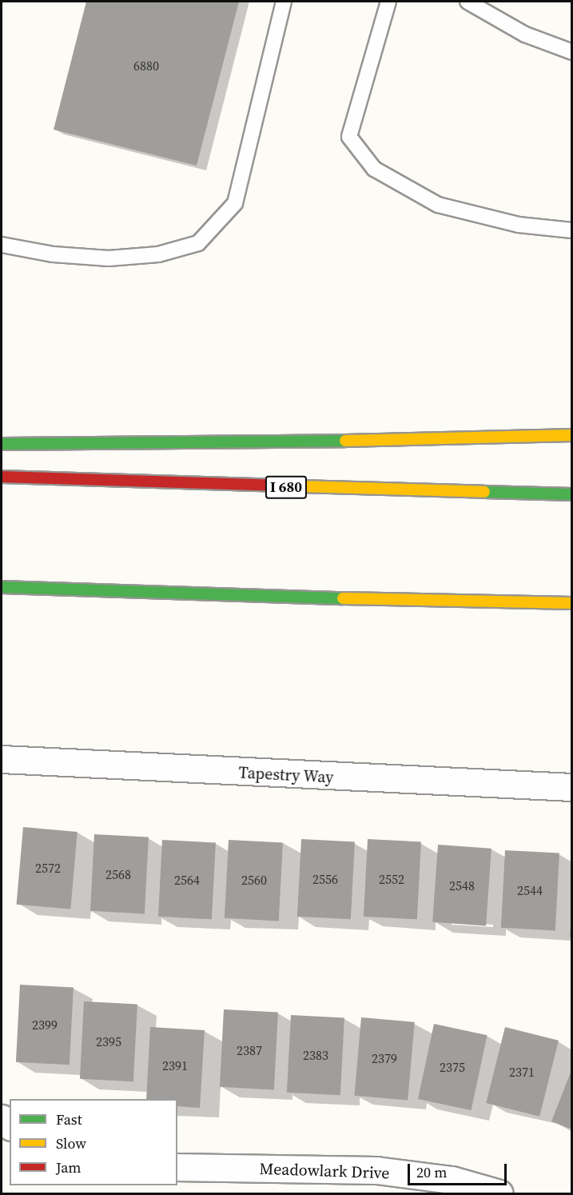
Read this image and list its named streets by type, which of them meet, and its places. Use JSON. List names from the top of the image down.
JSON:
{
  "streets": {
    "highway": ["I 680"],
    "street": ["Tapestry Way", "Meadowlark Drive"]
  },
  "house_numbers": [
    "6880",
    "2572",
    "2568",
    "2556",
    "2552",
    "2564",
    "2560",
    "2548",
    "2544",
    "2399",
    "2395",
    "2387",
    "2383",
    "2379",
    "2391",
    "2375",
    "2371"
  ],
  "legend": ["Fast", "Slow", "Jam"],
  "scale_bar": "20 m"
}
